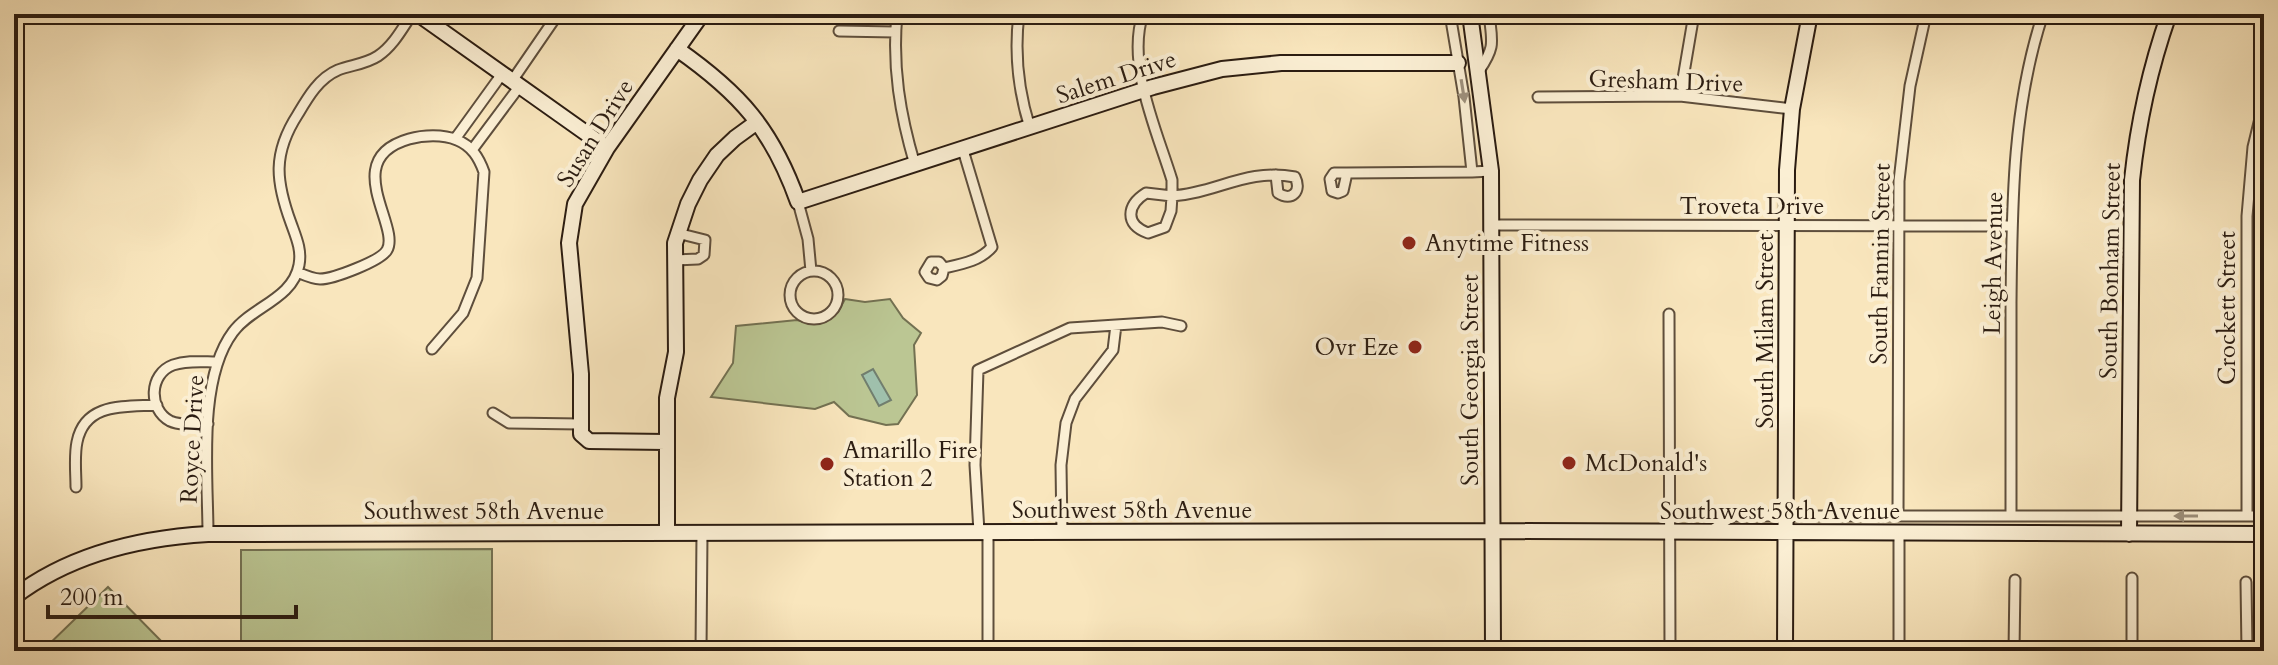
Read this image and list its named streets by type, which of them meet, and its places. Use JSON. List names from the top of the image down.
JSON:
{
  "streets": {
    "main road": [
      "Salem Drive",
      "Susan Drive",
      "South Bonham Street",
      "South Milam Street",
      "South Georgia Street",
      "Southwest 58th Avenue"
    ],
    "street": [
      "Gresham Drive",
      "Troveta Drive",
      "Leigh Avenue",
      "South Fannin Street",
      "Crockett Street",
      "Royce Drive"
    ]
  },
  "crossings": [
    ["Gresham Drive", "South Milam Street"],
    ["Troveta Drive", "Leigh Avenue"],
    ["Troveta Drive", "South Fannin Street"],
    ["Troveta Drive", "South Milam Street"],
    ["Troveta Drive", "South Georgia Street"],
    ["South Bonham Street", "Southwest 58th Avenue"],
    ["South Milam Street", "Southwest 58th Avenue"],
    ["South Georgia Street", "Southwest 58th Avenue"],
    ["Royce Drive", "Southwest 58th Avenue"]
  ],
  "places": [
    "Anytime Fitness",
    "Ovr Eze",
    "McDonald's",
    "Amarillo Fire Station 2"
  ],
  "scale_bar": "200 m"
}
